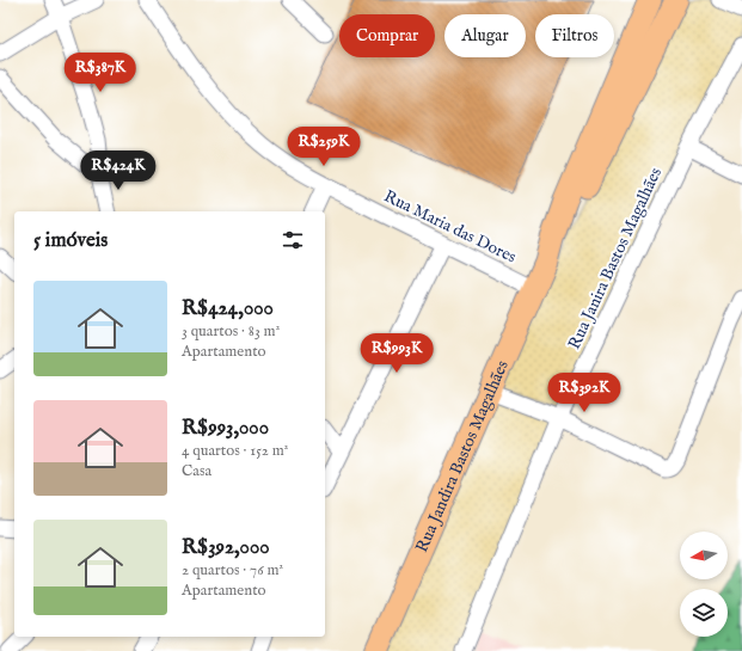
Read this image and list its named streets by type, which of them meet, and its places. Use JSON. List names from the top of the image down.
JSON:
{
  "streets": {
    "highway": ["Rua Jandira Bastos Magalhães"],
    "street": ["Rua Maria das Dores", "Rua Janira Bastos Magalhães"]
  },
  "crossings": [
    ["Rua Maria das Dores", "Rua Jandira Bastos Magalhães"]
  ],
  "north": "left",
  "page": {
    "chip": ["Comprar", "Alugar", "Filtros"],
    "price": [
      "R$387K",
      "R$259K",
      "R$424K",
      "R$993K",
      "R$392K"
    ],
    "heading": "5 imóveis",
    "list": [
      {
        "name": "R$424,000",
        "note": "3 quartos · 83 m² · Apartamento"
      },
      {
        "name": "R$993,000",
        "note": "4 quartos · 152 m² · Casa"
      },
      {
        "name": "R$392,000",
        "note": "2 quartos · 76 m² · Apartamento"
      }
    ]
  }
}
